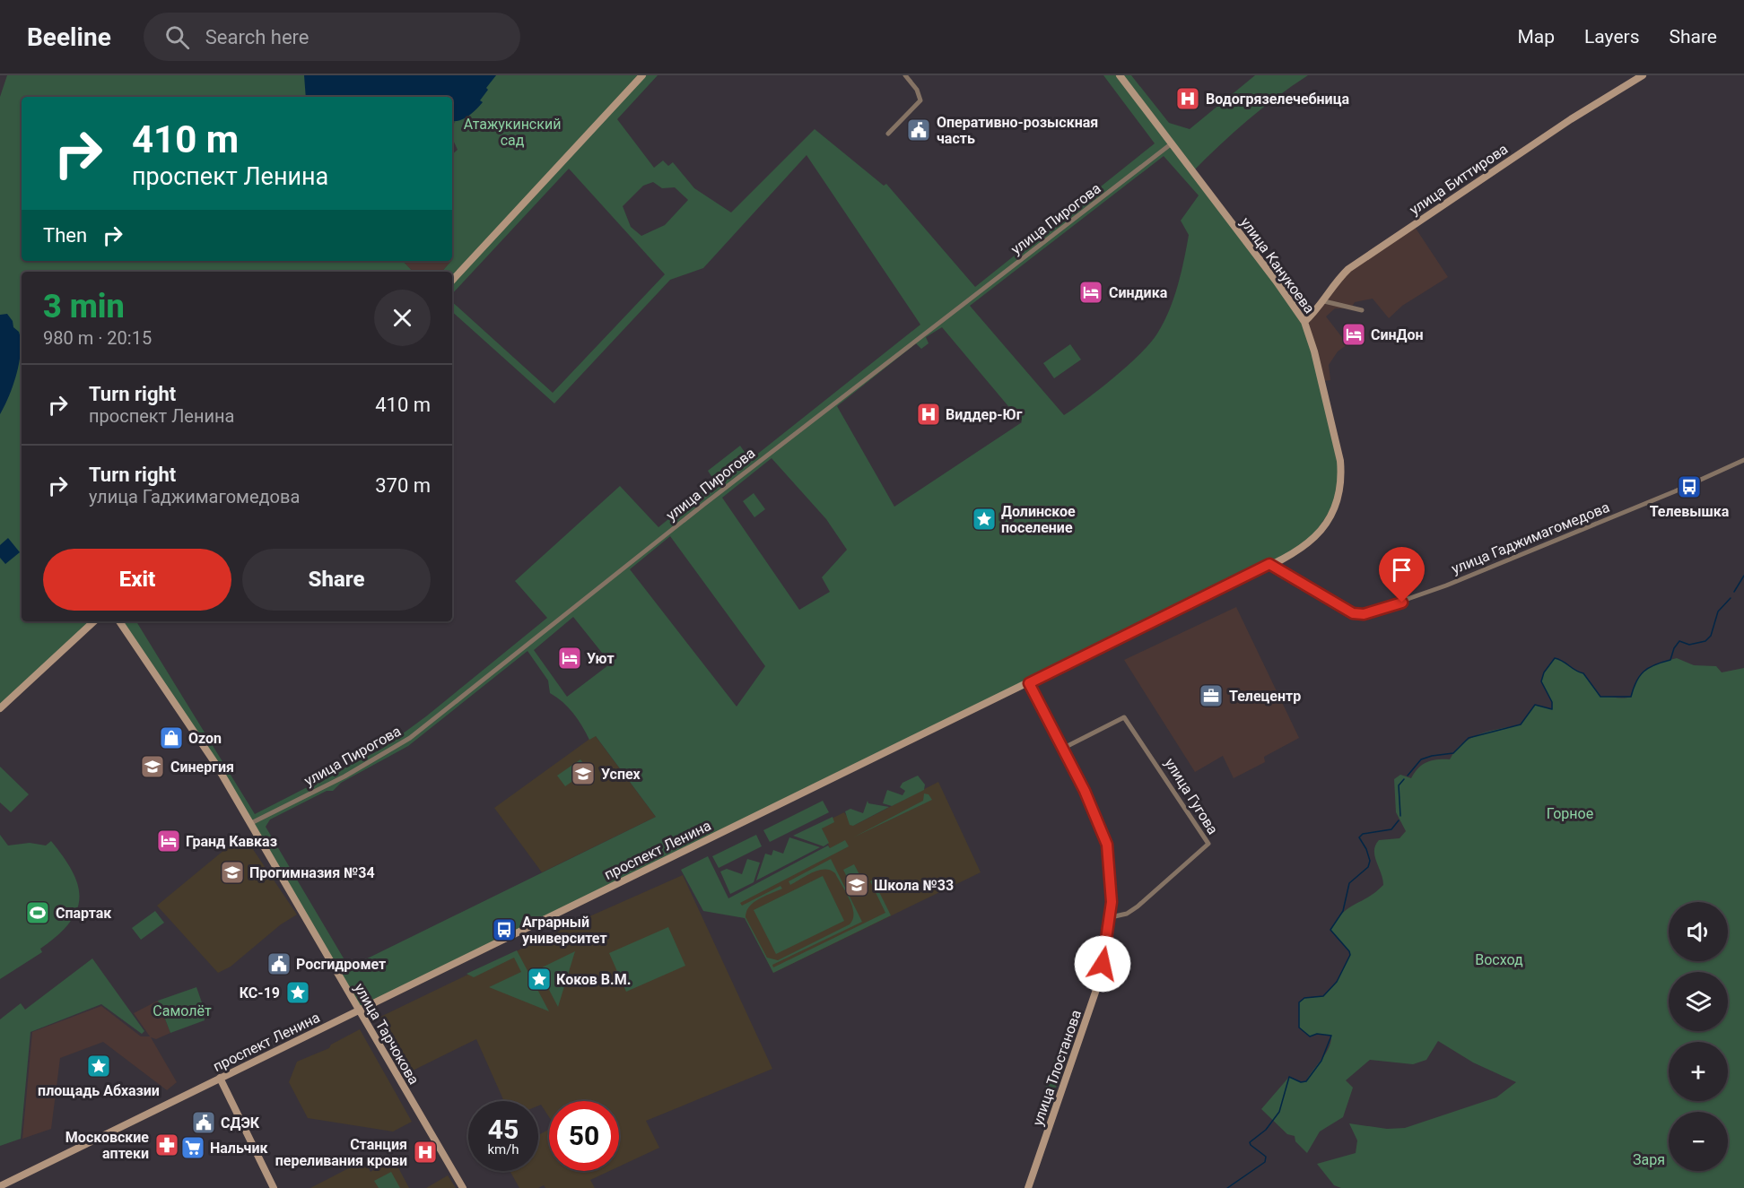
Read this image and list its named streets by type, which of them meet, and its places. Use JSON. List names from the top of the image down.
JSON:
{
  "streets": {
    "street": [
      "улица Биттирова",
      "улица Пирогова",
      "улица Канукоева",
      "улица Гаджимагомедова",
      "улица Гугова",
      "проспект Ленина",
      "улица Тарчокова",
      "улица Тлостанова"
    ]
  },
  "crossings": [
    ["улица Биттирова", "улица Канукоева"],
    ["улица Пирогова", "улица Канукоева"],
    ["улица Пирогова", "улица Тарчокова"],
    ["улица Канукоева", "проспект Ленина"],
    ["улица Гаджимагомедова", "проспект Ленина"],
    ["улица Гугова", "улица Тлостанова"],
    ["проспект Ленина", "улица Тарчокова"],
    ["проспект Ленина", "улица Тлостанова"]
  ],
  "parks": [
    "Атажукинский сад",
    "Горное",
    "Восход",
    "Самолёт",
    "Заря"
  ],
  "places": {
    "hospital": ["Водогрязелечебница", "Виддер-Юг", "Станция переливания крови"],
    "public building": ["Оперативно-розыскная часть", "Росгидромет", "СДЭК"],
    "hotel": [
      "Синдика",
      "СинДон",
      "Уют",
      "Гранд Кавказ"
    ],
    "bus stop": ["Телевышка", "Аграрный университет"],
    "place": [
      "Долинское поселение",
      "Коков В.М.",
      "КС-19",
      "площадь Абхазии"
    ],
    "office": ["Телецентр"],
    "shop": ["Ozon"],
    "school or university": [
      "Синергия",
      "Успех",
      "Прогимназия №34",
      "Школа №33"
    ],
    "sports": ["Спартак"],
    "pharmacy": ["Московские аптеки"],
    "supermarket": ["Нальчик"]
  },
  "page": {
    "header": "Beeline",
    "search": "Search here",
    "nav": ["Map", "Layers", "Share"],
    "turn": ["410 m", "проспект Ленина"],
    "then": "Then",
    "heading": ["3 min", "980 m · 20:15"],
    "list": [
      {
        "name": "Turn right",
        "note": "проспект Ленина",
        "value": "410 m"
      },
      {
        "name": "Turn right",
        "note": "улица Гаджимагомедова",
        "value": "370 m"
      }
    ],
    "buttons": ["Exit", "Share"],
    "map_buttons": ["+", "−"],
    "speed": "45 km/h",
    "limit": "50"
  }
}
